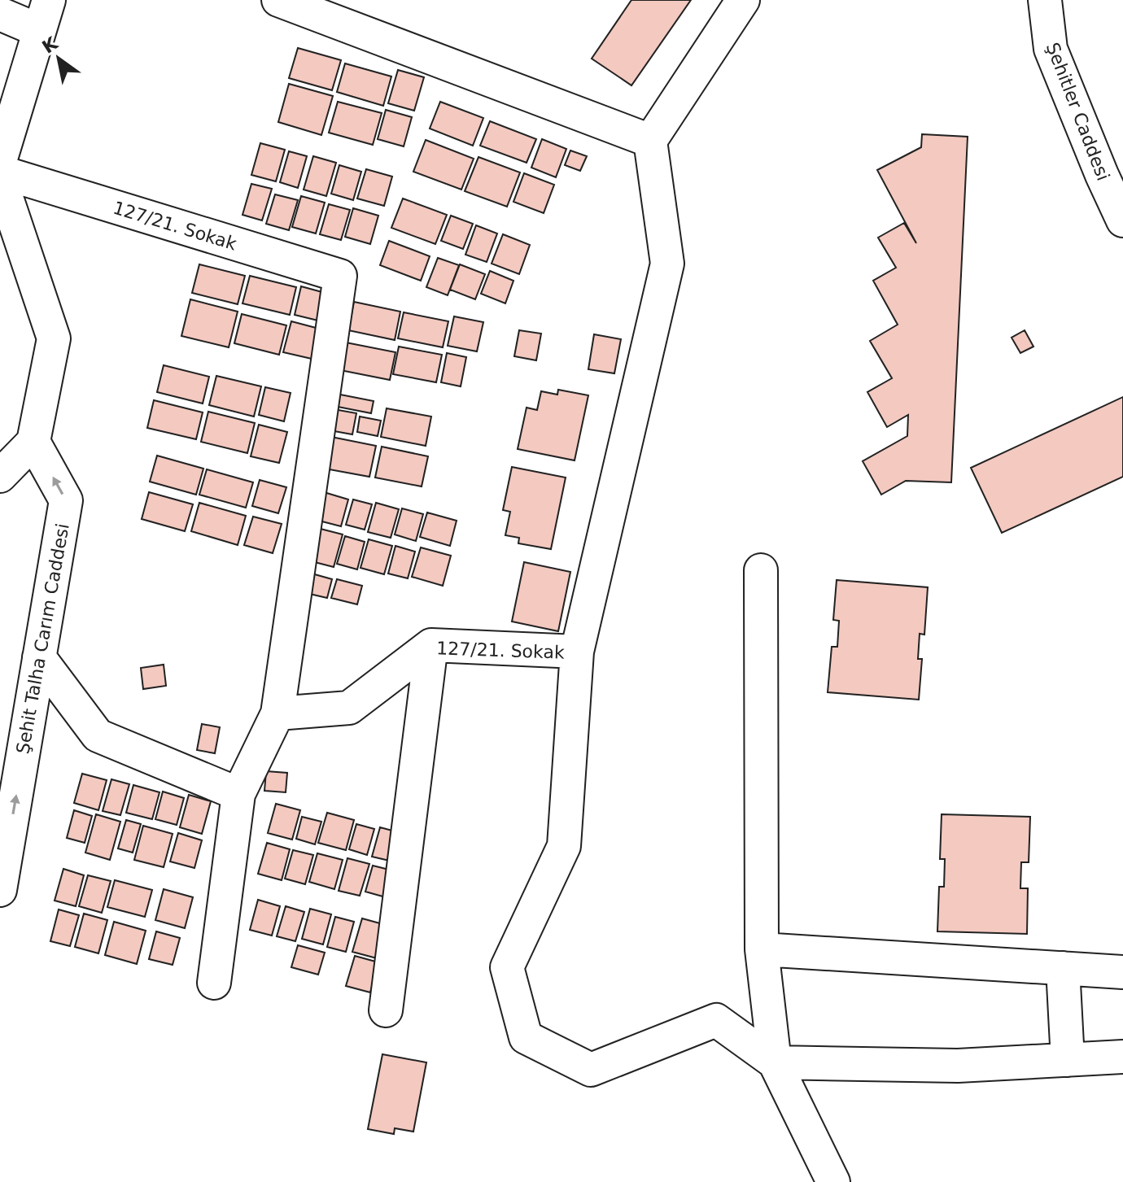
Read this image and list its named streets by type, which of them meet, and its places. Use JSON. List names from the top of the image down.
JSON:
{
  "streets": {
    "street": ["Şehitler Caddesi", "127/21. Sokak", "Şehit Talha Carım Caddesi"]
  },
  "north": "top left"
}
